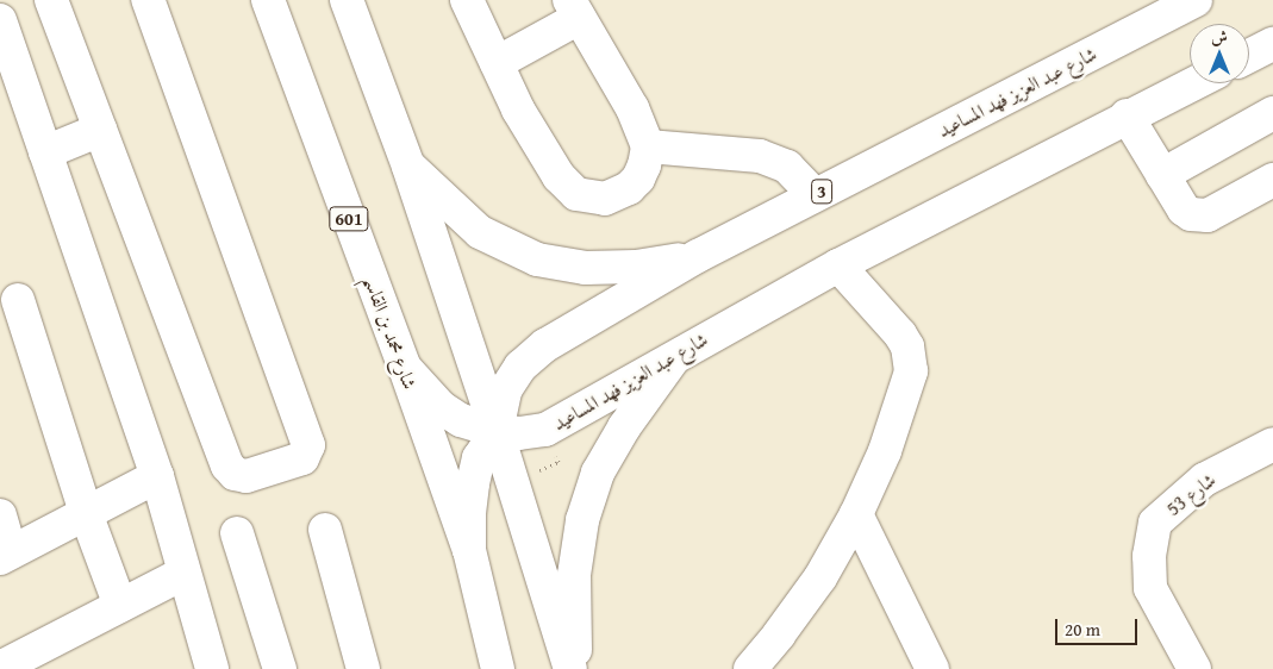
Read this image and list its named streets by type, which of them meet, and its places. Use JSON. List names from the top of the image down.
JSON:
{
  "streets": {
    "main road": [
      "شارع عبد العزيز فهد المساعيد",
      "3",
      "601",
      "شارع محمد بن القاسم",
      "شارع 53"
    ]
  },
  "scale_bar": "20 m",
  "north": "top"
}
